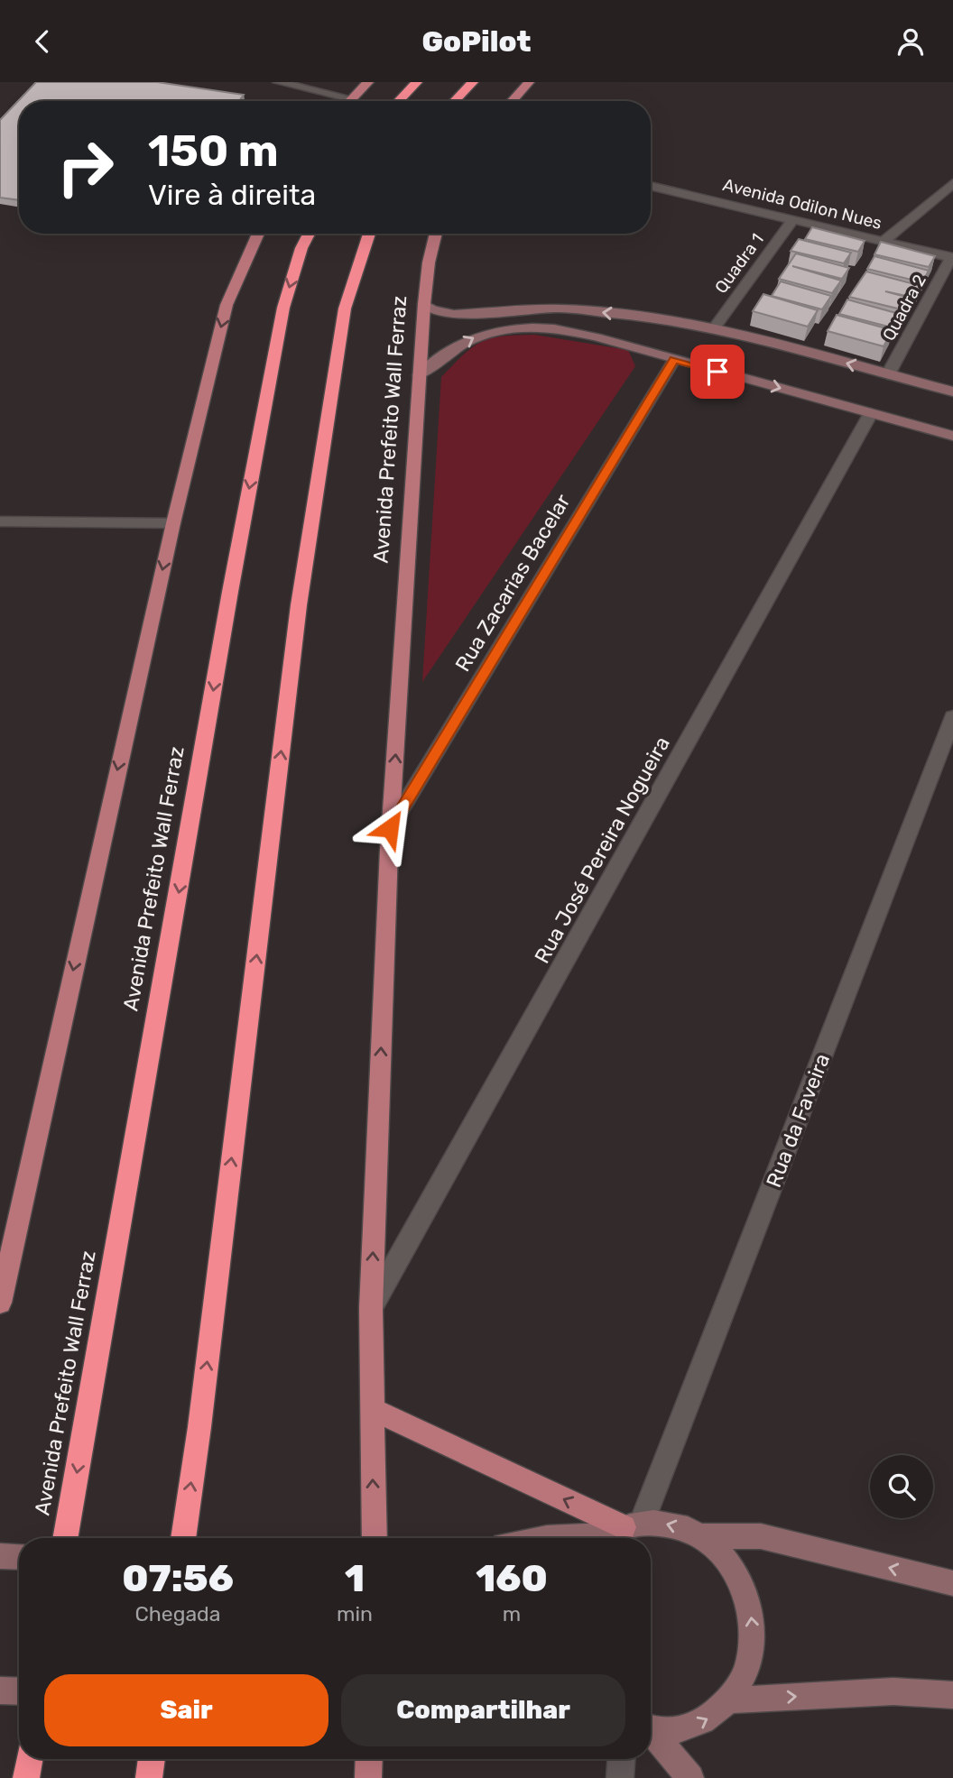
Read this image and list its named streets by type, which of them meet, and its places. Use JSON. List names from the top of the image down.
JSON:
{
  "streets": {
    "highway": ["Avenida Prefeito Wall Ferraz"],
    "street": [
      "Avenida Odilon Nues",
      "Quadra 1",
      "Quadra 2",
      "Rua Zacarias Bacelar",
      "Rua José Pereira Nogueira",
      "Rua da Faveira"
    ]
  },
  "crossings": [
    ["Avenida Odilon Nues", "Quadra 1"],
    ["Avenida Odilon Nues", "Quadra 2"],
    ["Avenida Prefeito Wall Ferraz", "Rua Zacarias Bacelar"],
    ["Avenida Prefeito Wall Ferraz", "Rua José Pereira Nogueira"]
  ],
  "page": {
    "header": "GoPilot",
    "turn": ["150 m", "Vire à direita"],
    "eta": [
      "07:56",
      "Chegada",
      "1",
      "min",
      "160",
      "m"
    ],
    "buttons": ["Sair", "Compartilhar"]
  }
}
